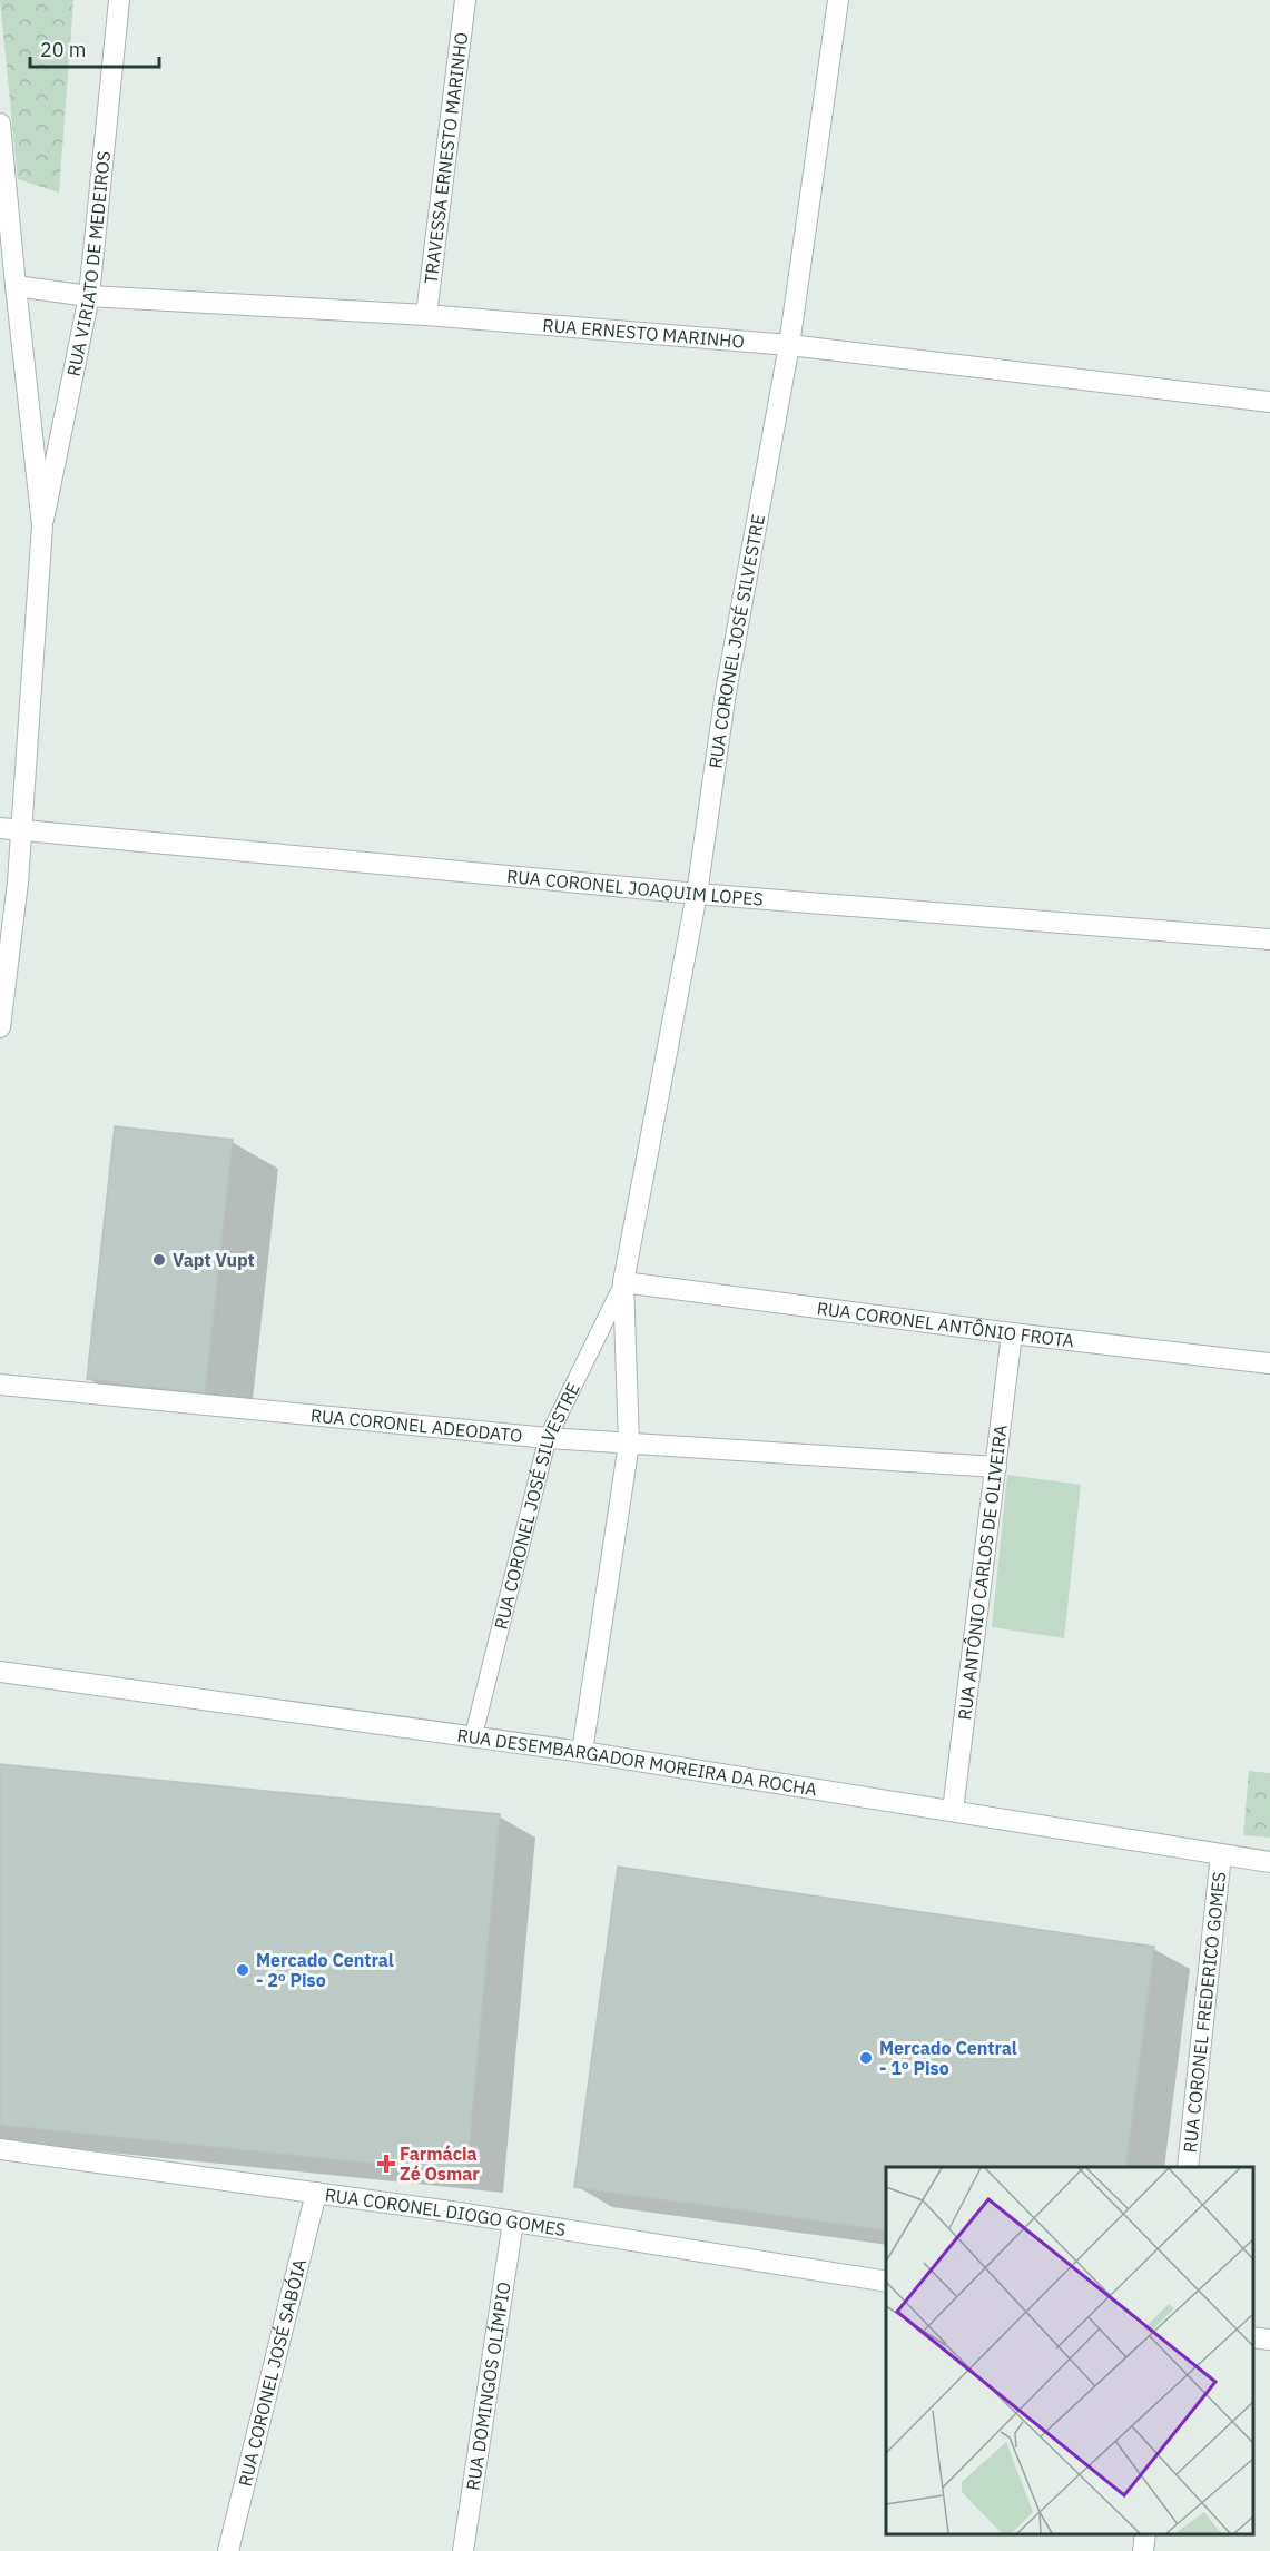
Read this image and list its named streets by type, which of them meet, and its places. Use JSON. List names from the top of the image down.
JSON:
{
  "streets": {
    "street": [
      "TRAVESSA ERNESTO MARINHO",
      "RUA VIRIATO DE MEDEIROS",
      "RUA ERNESTO MARINHO",
      "RUA CORONEL JOSÉ SILVESTRE",
      "RUA CORONEL JOAQUIM LOPES",
      "RUA CORONEL ANTÔNIO FROTA",
      "RUA CORONEL ADEODATO",
      "RUA ANTÔNIO CARLOS DE OLIVEIRA",
      "RUA DESEMBARGADOR MOREIRA DA ROCHA",
      "RUA CORONEL FREDERICO GOMES",
      "RUA CORONEL DIOGO GOMES",
      "RUA CORONEL JOSÉ SABÓIA",
      "RUA DOMINGOS OLÍMPIO"
    ]
  },
  "crossings": [
    ["TRAVESSA ERNESTO MARINHO", "RUA ERNESTO MARINHO"],
    ["RUA VIRIATO DE MEDEIROS", "RUA ERNESTO MARINHO"],
    ["RUA VIRIATO DE MEDEIROS", "RUA CORONEL JOAQUIM LOPES"],
    ["RUA ERNESTO MARINHO", "RUA CORONEL JOSÉ SILVESTRE"],
    ["RUA CORONEL JOSÉ SILVESTRE", "RUA CORONEL JOAQUIM LOPES"],
    ["RUA CORONEL JOSÉ SILVESTRE", "RUA CORONEL ANTÔNIO FROTA"],
    ["RUA CORONEL JOSÉ SILVESTRE", "RUA CORONEL ADEODATO"],
    ["RUA CORONEL JOSÉ SILVESTRE", "RUA DESEMBARGADOR MOREIRA DA ROCHA"],
    ["RUA CORONEL ANTÔNIO FROTA", "RUA ANTÔNIO CARLOS DE OLIVEIRA"],
    ["RUA CORONEL ADEODATO", "RUA ANTÔNIO CARLOS DE OLIVEIRA"],
    ["RUA ANTÔNIO CARLOS DE OLIVEIRA", "RUA DESEMBARGADOR MOREIRA DA ROCHA"],
    ["RUA DESEMBARGADOR MOREIRA DA ROCHA", "RUA CORONEL FREDERICO GOMES"],
    ["RUA CORONEL DIOGO GOMES", "RUA CORONEL JOSÉ SABÓIA"],
    ["RUA CORONEL DIOGO GOMES", "RUA DOMINGOS OLÍMPIO"]
  ],
  "places": {
    "other": ["Vapt Vupt", "Mercado Central - 2º Piso", "Mercado Central - 1º Piso"],
    "health": ["Farmácia Zé Osmar"]
  },
  "scale_bar": "20 m"
}
